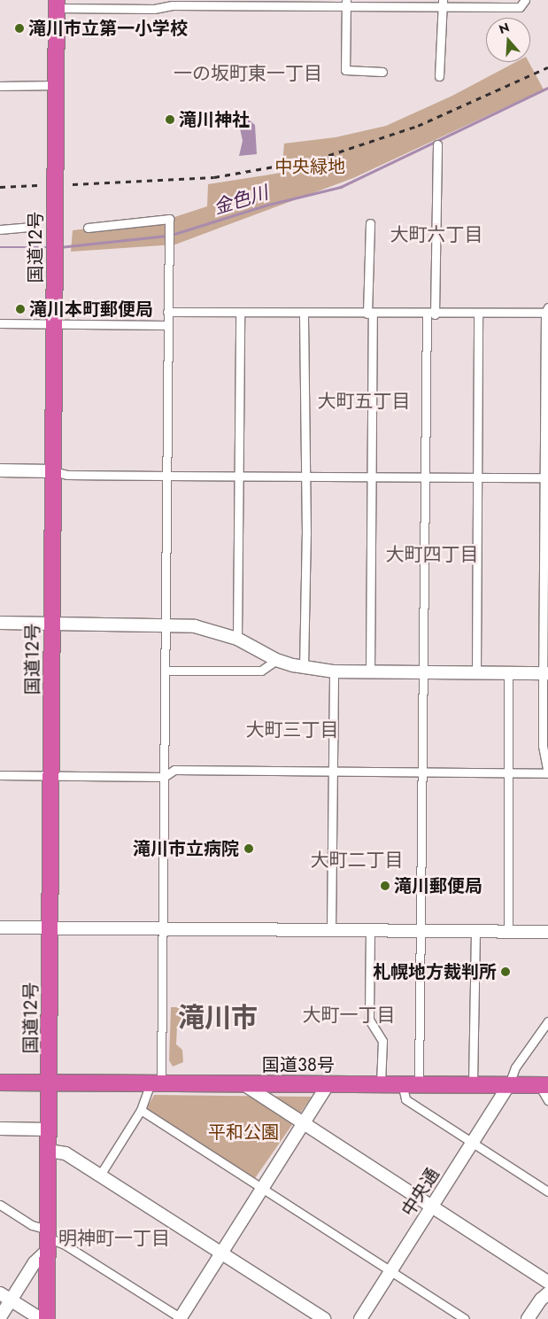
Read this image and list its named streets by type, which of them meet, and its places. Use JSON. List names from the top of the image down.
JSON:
{
  "streets": {
    "highway": ["国道12号", "国道38号"],
    "street": ["中央通"]
  },
  "crossings": [
    ["国道12号", "国道38号"],
    ["国道38号", "中央通"]
  ],
  "districts": [
    "一の坂町東一丁目",
    "大町六丁目",
    "大町五丁目",
    "大町四丁目",
    "大町三丁目",
    "大町二丁目",
    "大町一丁目",
    "滝川市",
    "明神町一丁目"
  ],
  "water": ["金色川"],
  "parks": ["中央緑地", "平和公園"],
  "places": [
    "滝川市立第一小学校",
    "滝川神社",
    "滝川本町郵便局",
    "滝川市立病院",
    "滝川郵便局",
    "札幌地方裁判所"
  ],
  "north": "top"
}
